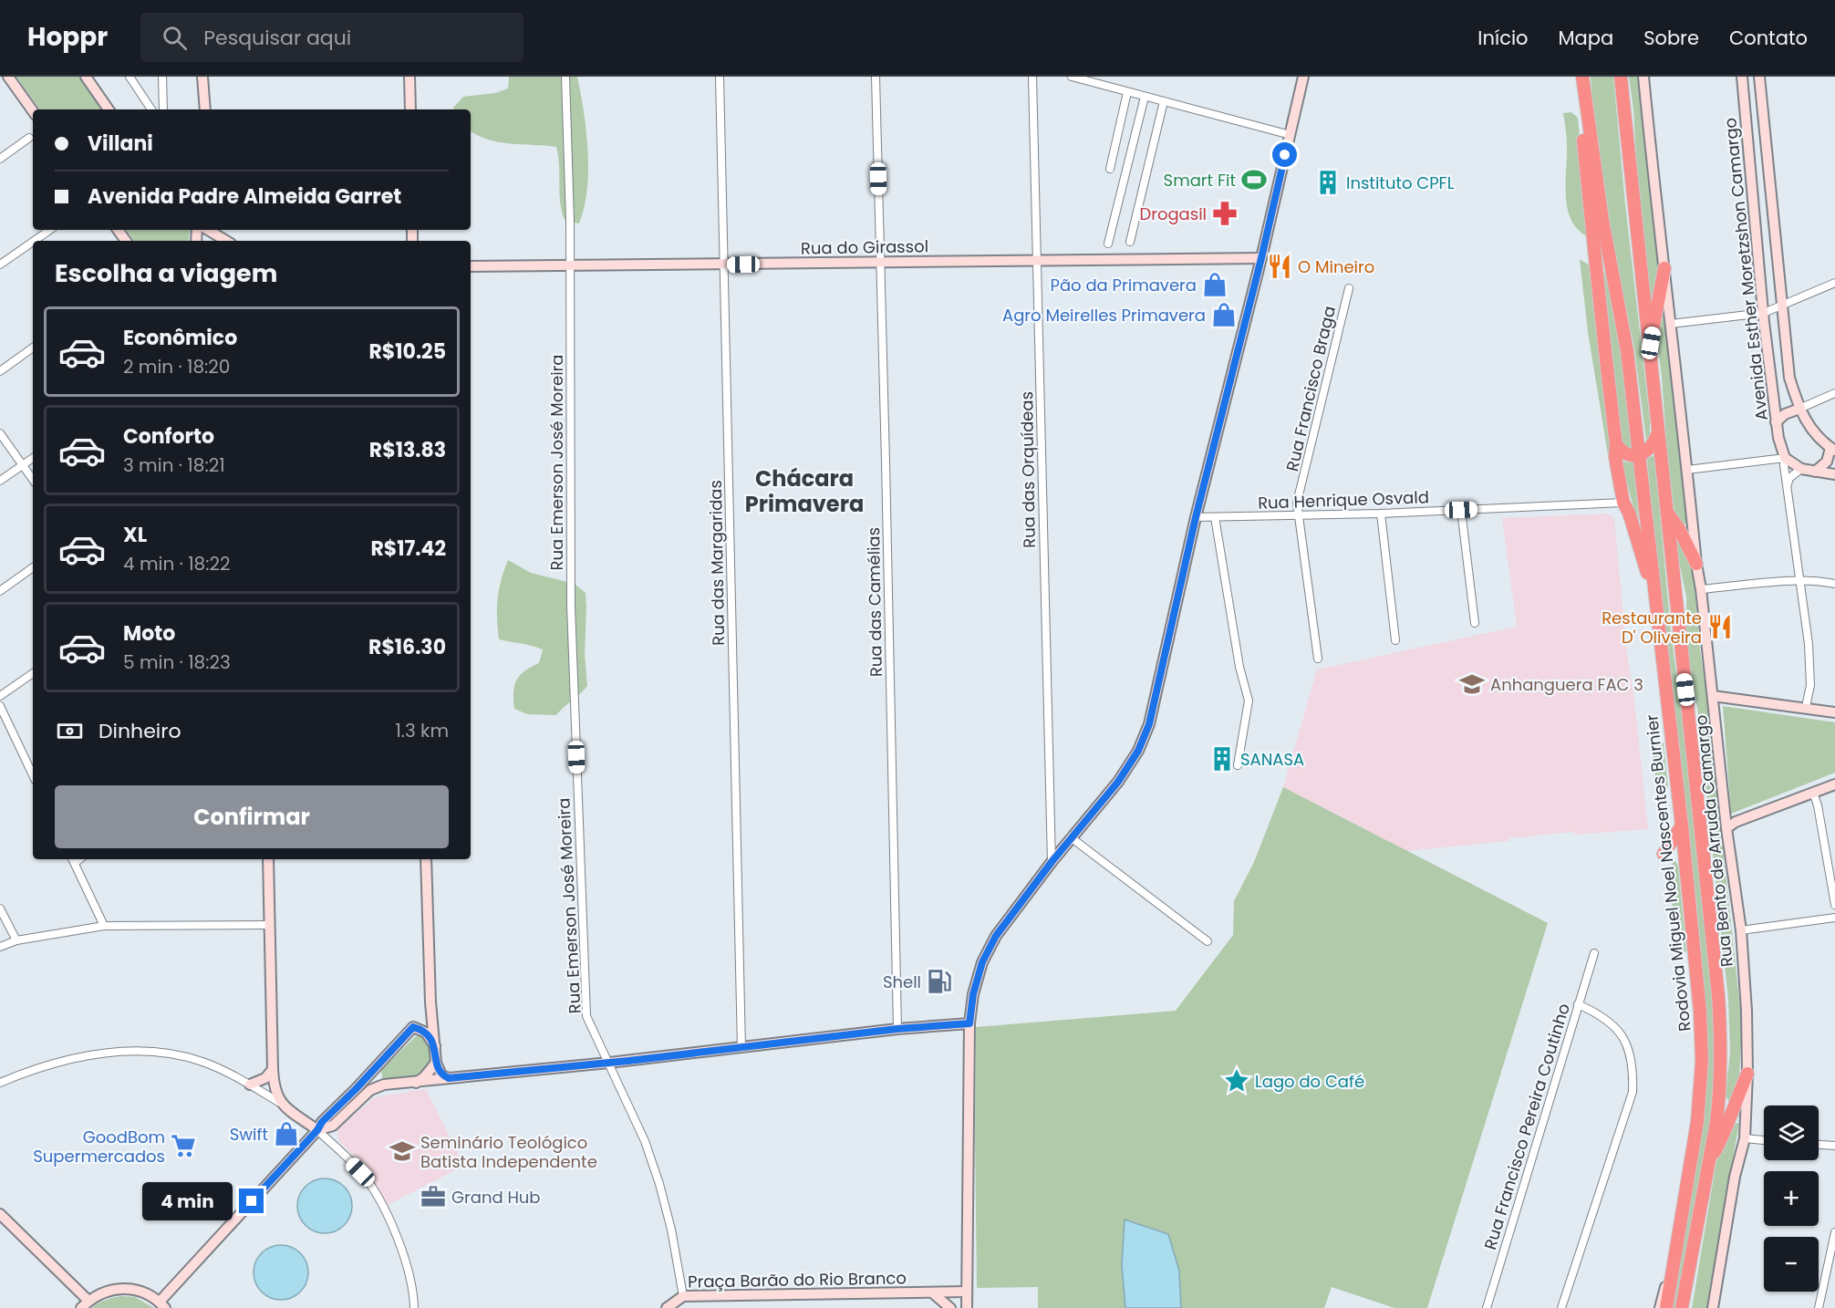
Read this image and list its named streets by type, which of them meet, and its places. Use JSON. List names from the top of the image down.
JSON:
{
  "streets": {
    "highway": ["Rodovia Miguel Noel Nascentes Burnier"],
    "street": [
      "Rua do Girassol",
      "Avenida Esther Moretzshon Camargo",
      "Rua Francisco Braga",
      "Rua Emerson José Moreira",
      "Rua das Orquídeas",
      "Rua Henrique Osvald",
      "Rua das Margaridas",
      "Rua das Camélias",
      "Rua Bento de Arruda Camargo",
      "Rua Francisco Pereira Coutinho",
      "Praça Barão do Rio Branco"
    ]
  },
  "crossings": [
    ["Rua do Girassol", "Rua Emerson José Moreira"],
    ["Rua do Girassol", "Rua das Orquídeas"],
    ["Rua do Girassol", "Rua das Margaridas"],
    ["Rua do Girassol", "Rua das Camélias"],
    ["Rua Francisco Braga", "Rua Henrique Osvald"],
    ["Rua Emerson José Moreira", "Praça Barão do Rio Branco"]
  ],
  "districts": ["Chácara Primavera"],
  "places": {
    "sports": ["Smart Fit"],
    "building": ["Instituto CPFL", "SANASA"],
    "pharmacy": ["Drogasil"],
    "restaurant": ["O Mineiro", "Restaurante D' Oliveira"],
    "shop": ["Pão da Primavera", "Agro Meirelles Primavera", "Swift"],
    "school or university": ["Anhanguera FAC 3", "Seminário Teológico Batista Independente"],
    "fuel station": ["Shell"],
    "place": ["Lago do Café"],
    "supermarket": ["GoodBom Supermercados"],
    "office": ["Grand Hub"]
  },
  "page": {
    "header": "Hoppr",
    "search": "Pesquisar aqui",
    "nav": [
      "Início",
      "Mapa",
      "Sobre",
      "Contato"
    ],
    "banner": ["Villani", "Avenida Padre Almeida Garret"],
    "heading": "Escolha a viagem",
    "list": [
      {
        "name": "Econômico",
        "note": "2 min · 18:20",
        "value": "R$10.25"
      },
      {
        "name": "Conforto",
        "note": "3 min · 18:21",
        "value": "R$13.83"
      },
      {
        "name": "XL",
        "note": "4 min · 18:22",
        "value": "R$17.42"
      },
      {
        "name": "Moto",
        "note": "5 min · 18:23",
        "value": "R$16.30"
      }
    ],
    "pay": ["Dinheiro", "1.3 km"],
    "buttons": "Confirmar",
    "map_buttons": ["+", "−"],
    "bubble": "4 min"
  }
}
